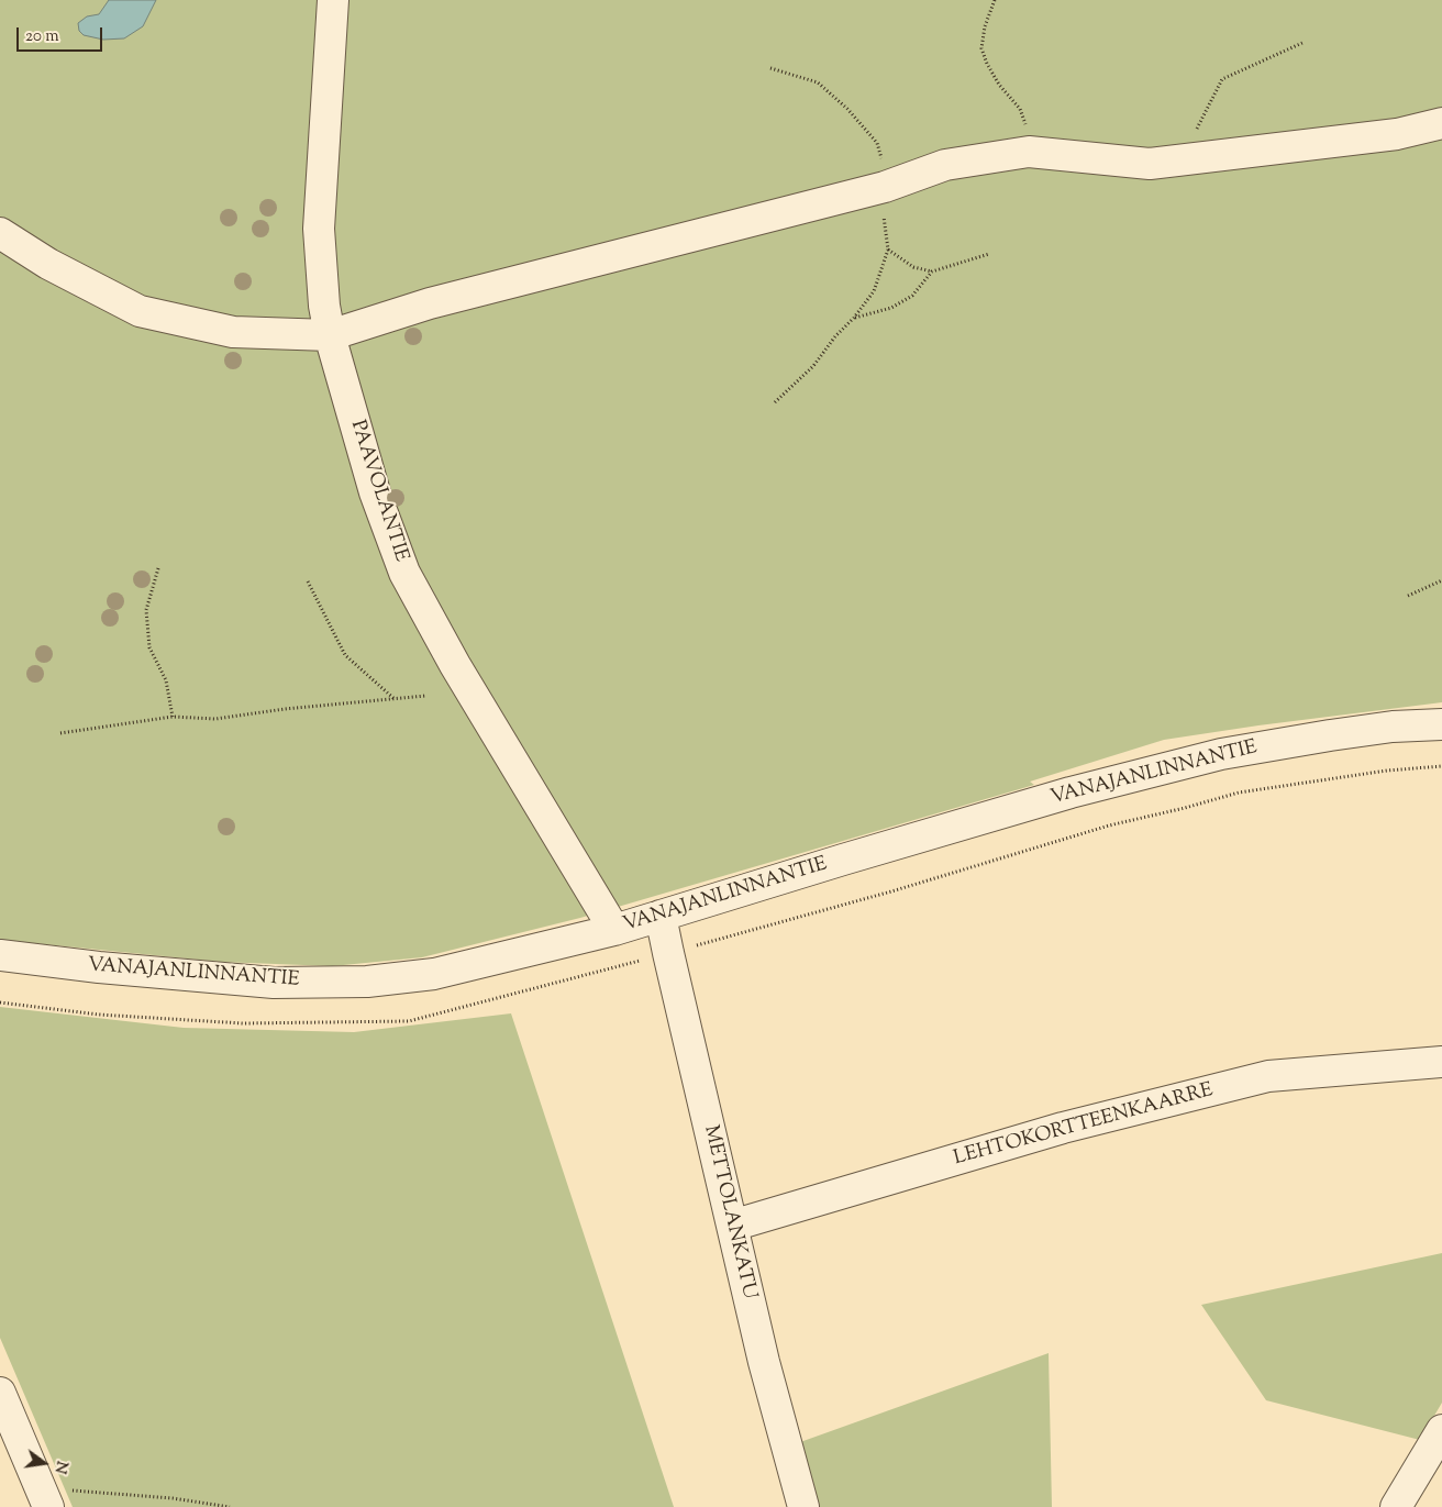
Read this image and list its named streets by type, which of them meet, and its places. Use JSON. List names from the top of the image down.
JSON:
{
  "streets": {
    "street": [
      "PAAVOLANTIE",
      "VANAJANLINNANTIE",
      "LEHTOKORTTEENKAARRE",
      "METTOLANKATU"
    ]
  },
  "crossings": [
    ["PAAVOLANTIE", "VANAJANLINNANTIE"],
    ["VANAJANLINNANTIE", "METTOLANKATU"],
    ["LEHTOKORTTEENKAARRE", "METTOLANKATU"]
  ],
  "scale_bar": "20 m",
  "north": "right"
}
